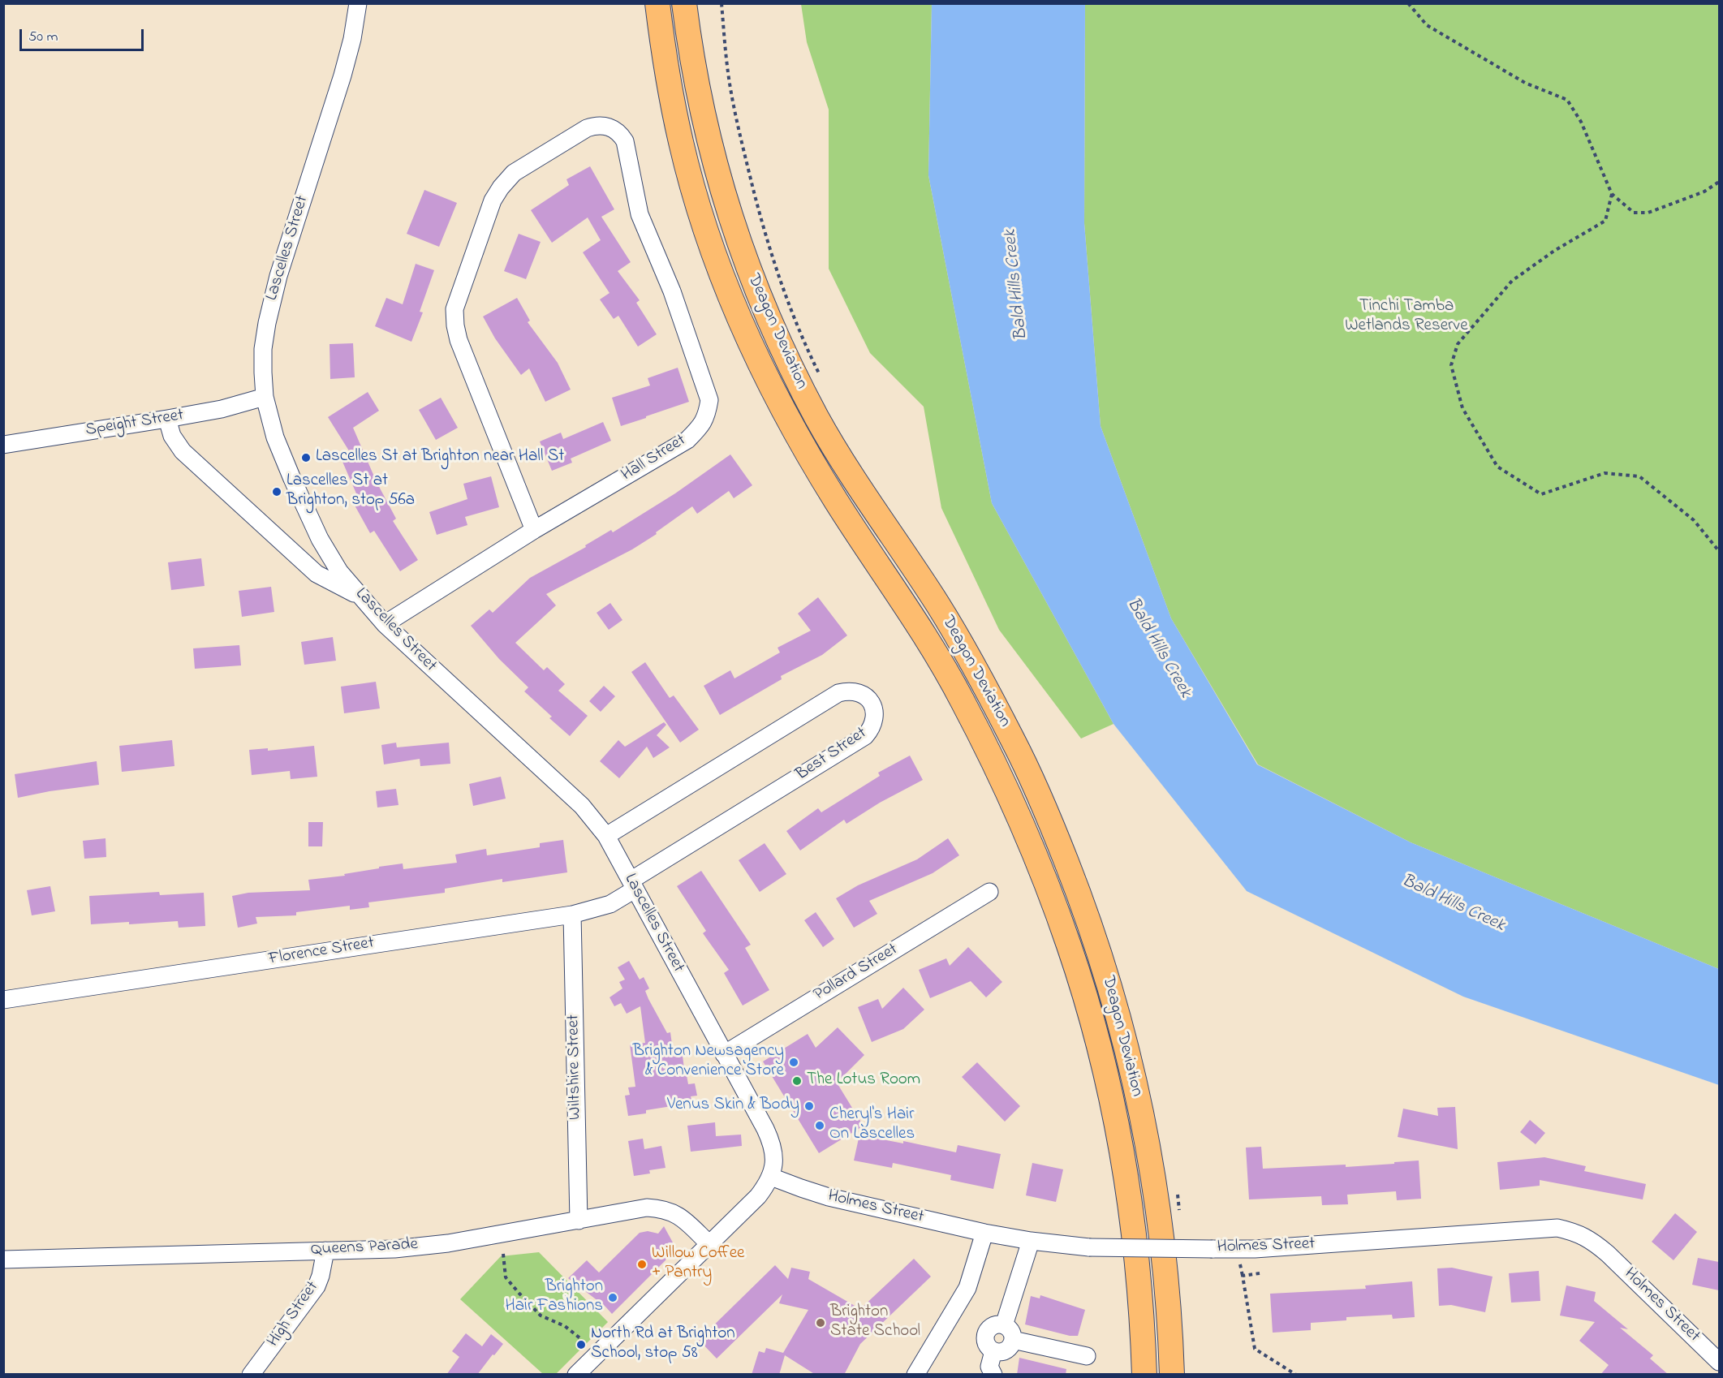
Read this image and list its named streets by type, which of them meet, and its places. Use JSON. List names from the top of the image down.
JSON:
{
  "streets": {
    "highway": ["Deagon Deviation"],
    "street": [
      "Lascelles Street",
      "Speight Street",
      "Hall Street",
      "Best Street",
      "Florence Street",
      "Pollard Street",
      "Wiltshire Street",
      "Holmes Street",
      "Queens Parade",
      "High Street"
    ]
  },
  "crossings": [
    ["Lascelles Street", "Speight Street"],
    ["Lascelles Street", "Hall Street"],
    ["Lascelles Street", "Best Street"],
    ["Lascelles Street", "Florence Street"],
    ["Lascelles Street", "Pollard Street"],
    ["Lascelles Street", "Holmes Street"],
    ["Best Street", "Florence Street"],
    ["Florence Street", "Wiltshire Street"],
    ["Wiltshire Street", "Queens Parade"],
    ["Queens Parade", "High Street"]
  ],
  "water": ["Bald Hills Creek"],
  "parks": ["Tinchi Tamba Wetlands Reserve"],
  "places": [
    "Lascelles St at Brighton near Hall St",
    "Lascelles St at Brighton, stop 56a",
    "Brighton Newsagency & Convenience Store",
    "The Lotus Room",
    "Venus Skin & Body",
    "Cheryl's Hair On Lascelles",
    "Willow Coffee + Pantry",
    "Brighton Hair Fashions",
    "Brighton State School",
    "North Rd at Brighton School, stop 58"
  ],
  "scale_bar": "50 m"
}
